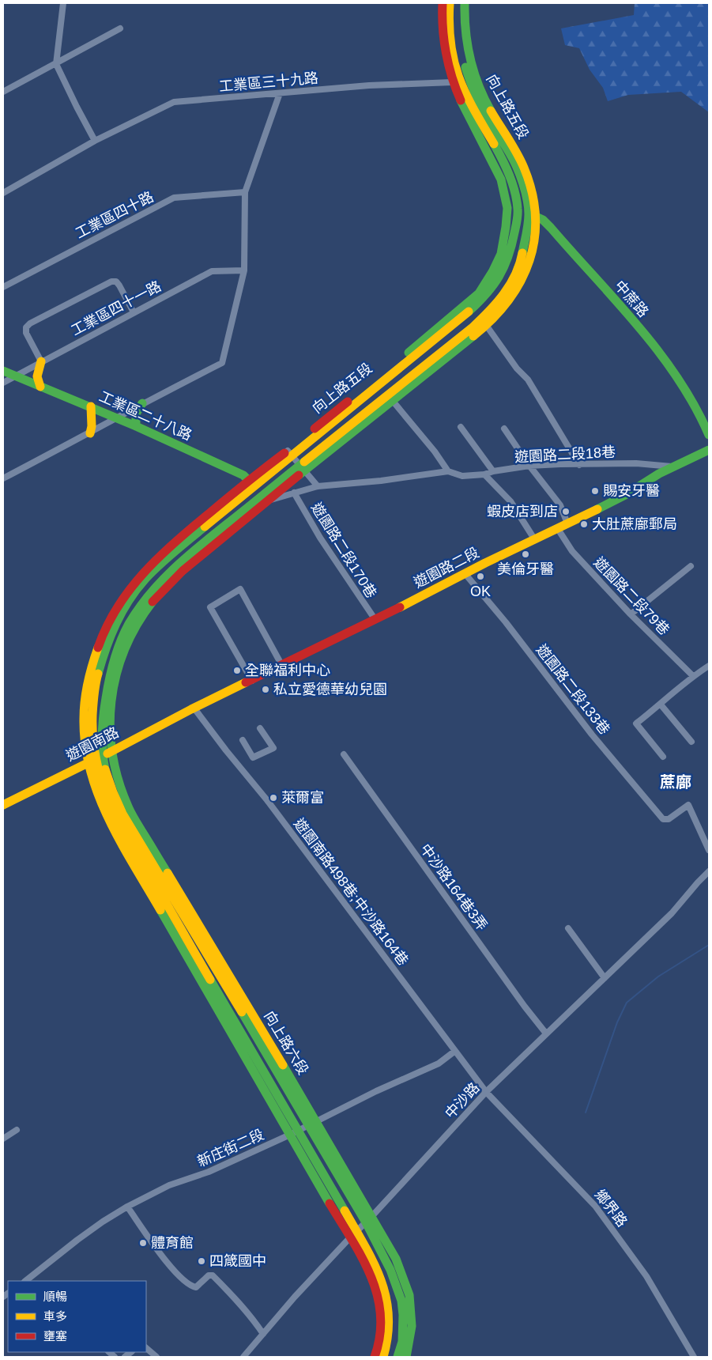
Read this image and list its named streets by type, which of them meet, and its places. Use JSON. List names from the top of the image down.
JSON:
{
  "streets": {
    "main road": [
      "向上路五段",
      "中蔗路",
      "工業區二十八路",
      "遊園路二段",
      "遊園南路",
      "向上路六段"
    ],
    "street": [
      "工業區三十九路",
      "工業區四十路",
      "工業區四十一路",
      "遊園路二段18巷",
      "遊園路二段170巷",
      "遊園路二段79巷",
      "遊園路二段133巷",
      "中沙路164巷3弄",
      "遊園南路498巷;中沙路164巷",
      "中沙路",
      "新庄街二段",
      "鄉界路"
    ]
  },
  "crossings": [
    ["工業區三十九路", "向上路五段"],
    ["向上路五段", "中蔗路"],
    ["向上路五段", "工業區二十八路"],
    ["向上路五段", "遊園路二段18巷"],
    ["向上路五段", "遊園南路"],
    ["向上路五段", "向上路六段"],
    ["工業區四十一路", "工業區二十八路"],
    ["工業區二十八路", "遊園路二段18巷"],
    ["遊園路二段18巷", "遊園路二段170巷"],
    ["遊園路二段18巷", "遊園路二段"],
    ["遊園路二段170巷", "遊園路二段"],
    ["遊園路二段", "遊園路二段79巷"],
    ["遊園路二段", "遊園路二段133巷"],
    ["遊園路二段", "遊園南路"],
    ["遊園路二段", "遊園南路498巷;中沙路164巷"],
    ["遊園南路", "遊園南路498巷;中沙路164巷"],
    ["遊園南路", "向上路六段"],
    ["中沙路164巷3弄", "中沙路"],
    ["遊園南路498巷;中沙路164巷", "中沙路"],
    ["遊園南路498巷;中沙路164巷", "新庄街二段"],
    ["遊園南路498巷;中沙路164巷", "鄉界路"],
    ["向上路六段", "中沙路"],
    ["向上路六段", "新庄街二段"],
    ["中沙路", "鄉界路"]
  ],
  "districts": ["蔗廍"],
  "places": [
    "賜安牙醫",
    "蝦皮店到店",
    "大肚蔗廍郵局",
    "美倫牙醫",
    "OK",
    "全聯福利中心",
    "私立愛德華幼兒園",
    "萊爾富",
    "體育館",
    "四箴國中"
  ],
  "legend": ["順暢", "車多", "壅塞"]
}
